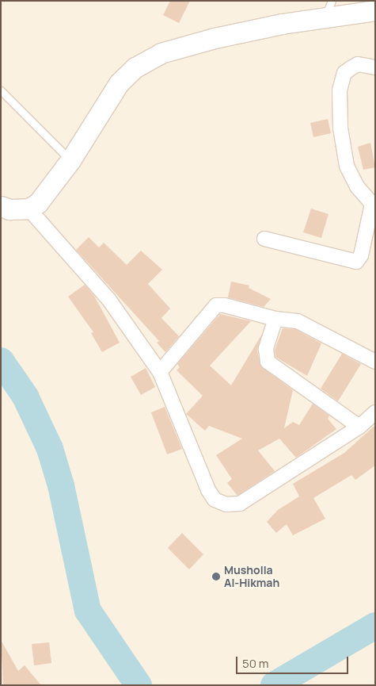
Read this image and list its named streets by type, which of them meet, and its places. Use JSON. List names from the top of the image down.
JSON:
{
  "places": ["Musholla Al-Hikmah"],
  "scale_bar": "50 m"
}
